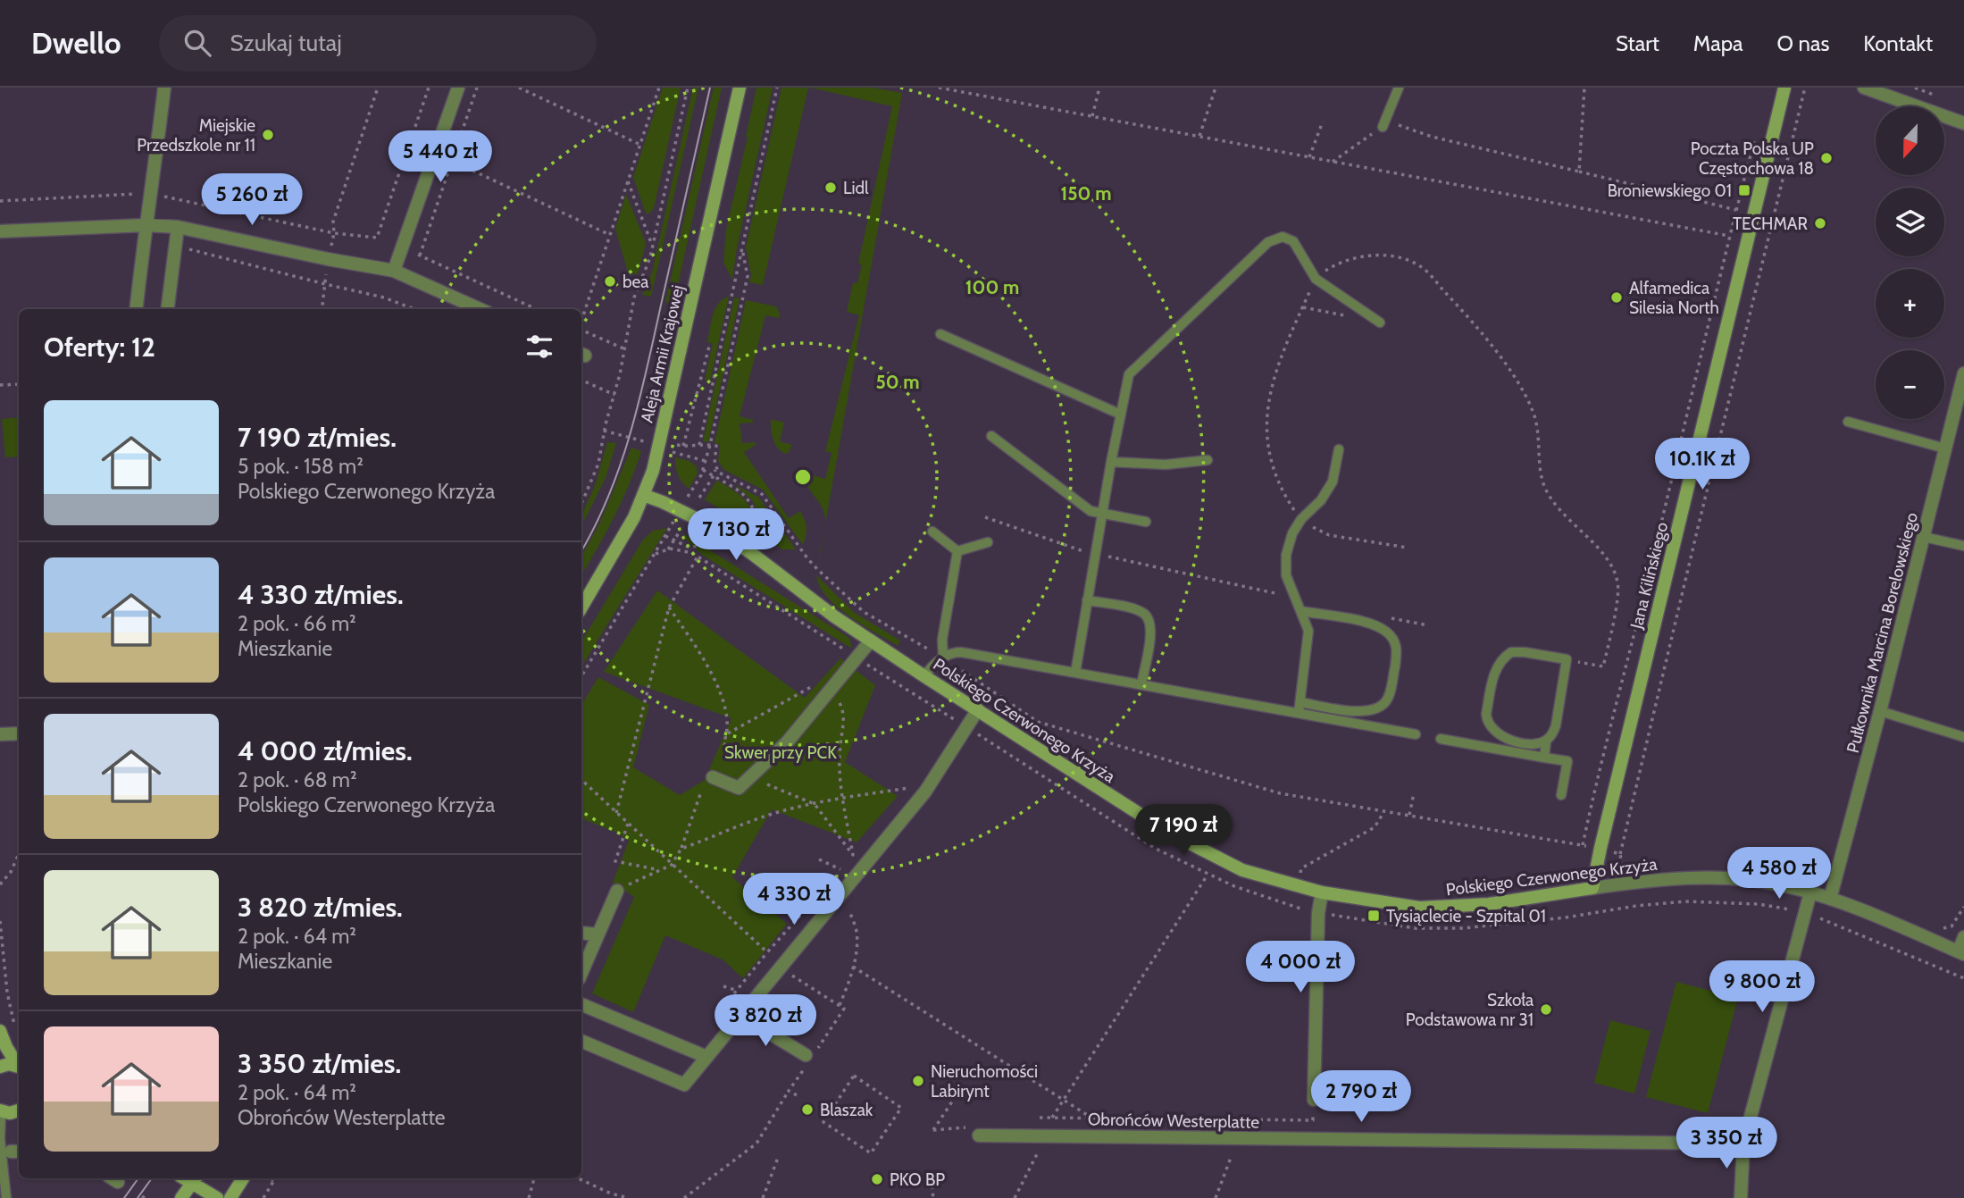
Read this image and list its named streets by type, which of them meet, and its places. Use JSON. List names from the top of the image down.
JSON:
{
  "streets": {
    "street": [
      "Aleja Armii Krajowej",
      "Jana Kilińskiego",
      "Pułkownika Marcina Borelowskiego",
      "Polskiego Czerwonego Krzyża",
      "Obrońców Westerplatte"
    ]
  },
  "crossings": [
    ["Aleja Armii Krajowej", "Polskiego Czerwonego Krzyża"],
    ["Jana Kilińskiego", "Polskiego Czerwonego Krzyża"],
    ["Pułkownika Marcina Borelowskiego", "Polskiego Czerwonego Krzyża"]
  ],
  "parks": ["Skwer przy PCK"],
  "places": {
    "other": [
      "Miejskie Przedszkole nr 11",
      "Poczta Polska UP Częstochowa 18",
      "Lidl",
      "TECHMAR",
      "bea",
      "Alfamedica Silesia North",
      "Szkoła Podstawowa nr 31",
      "Nieruchomości Labirynt",
      "Blaszak",
      "PKO BP"
    ],
    "transit": ["Broniewskiego 01", "Tysiąclecie - Szpital 01"]
  },
  "north": "bottom",
  "page": {
    "header": "Dwello",
    "search": "Szukaj tutaj",
    "nav": [
      "Start",
      "Mapa",
      "O nas",
      "Kontakt"
    ],
    "map_buttons": ["+", "−"],
    "price": [
      "5 440 zł",
      "5 260 zł",
      "10.1K zł",
      "7 130 zł",
      "7 190 zł",
      "4 580 zł",
      "4 330 zł",
      "4 000 zł",
      "9 800 zł",
      "3 820 zł",
      "2 790 zł",
      "3 350 zł"
    ],
    "heading": "Oferty: 12",
    "list": [
      {
        "name": "7 190 zł/mies.",
        "note": "5 pok. · 158 m² · Polskiego Czerwonego Krzyża"
      },
      {
        "name": "4 330 zł/mies.",
        "note": "2 pok. · 66 m² · Mieszkanie"
      },
      {
        "name": "4 000 zł/mies.",
        "note": "2 pok. · 68 m² · Polskiego Czerwonego Krzyża"
      },
      {
        "name": "3 820 zł/mies.",
        "note": "2 pok. · 64 m² · Mieszkanie"
      },
      {
        "name": "3 350 zł/mies.",
        "note": "2 pok. · 64 m² · Obrońców Westerplatte"
      }
    ]
  },
  "rings": ["150 m", "100 m", "50 m"]
}
